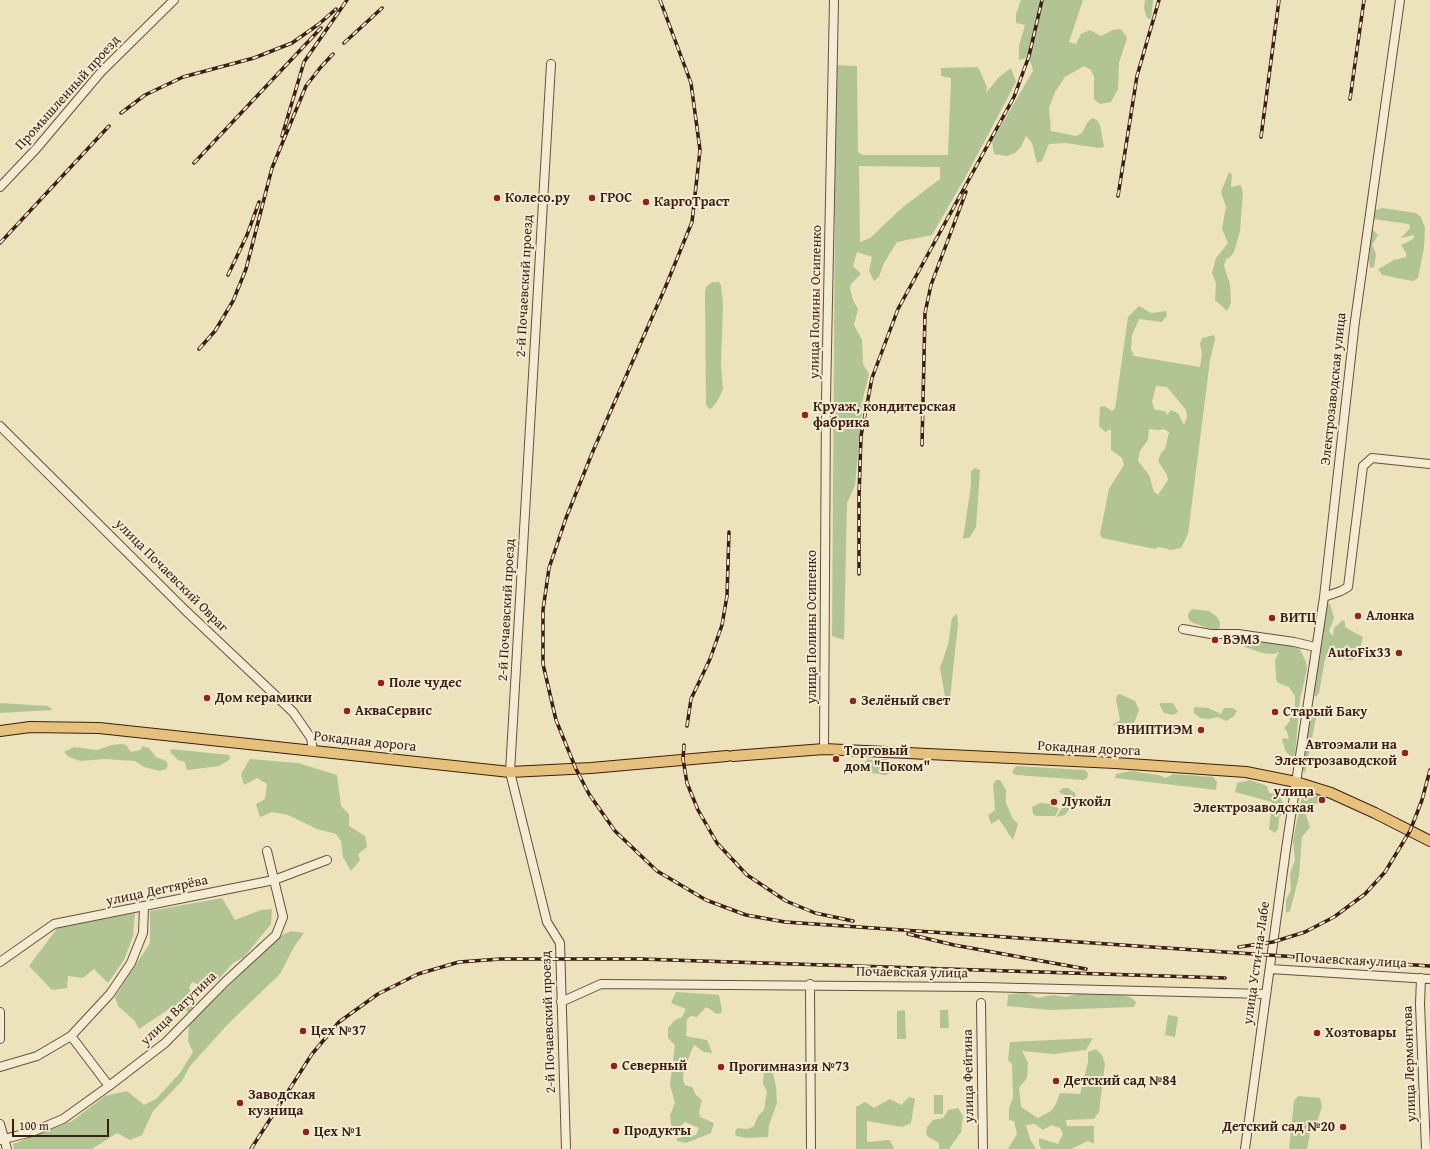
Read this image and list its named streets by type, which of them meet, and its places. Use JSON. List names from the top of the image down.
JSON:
{
  "streets": {
    "main road": ["Рокадная дорога"],
    "street": [
      "Промышленный проезд",
      "2-й Почаевский проезд",
      "улица Полины Осипенко",
      "Электрозаводская улица",
      "улица Почаевский Овраг",
      "улица Дегтярёва",
      "Почаевская улица",
      "улица Усти-на-Лабе",
      "улица Ватутина",
      "улица Лермонтова",
      "улица Фейгина"
    ]
  },
  "crossings": [
    ["2-й Почаевский проезд", "Рокадная дорога"],
    ["2-й Почаевский проезд", "Почаевская улица"],
    ["улица Полины Осипенко", "Рокадная дорога"],
    ["Электрозаводская улица", "Рокадная дорога"],
    ["Электрозаводская улица", "улица Усти-на-Лабе"],
    ["улица Почаевский Овраг", "Рокадная дорога"],
    ["Рокадная дорога", "улица Усти-на-Лабе"],
    ["улица Дегтярёва", "улица Ватутина"],
    ["Почаевская улица", "улица Усти-на-Лабе"],
    ["Почаевская улица", "улица Лермонтова"]
  ],
  "places": [
    "Колесо.ру",
    "ГРОС",
    "КаргоТраст",
    "Круаж, кондитерская фабрика",
    "Алонка",
    "ВИТЦ",
    "ВЭМЗ",
    "AutoFix33",
    "Поле чудес",
    "Дом керамики",
    "Зелёный свет",
    "АкваСервис",
    "Старый Баку",
    "ВНИПТИЭМ",
    "Автоэмали на Электрозаводской",
    "Торговый дом \"Поком\"",
    "улица Электрозаводская",
    "Лукойл",
    "Цех №37",
    "Хозтовары",
    "Северный",
    "Прогимназия №73",
    "Детский сад №84",
    "Заводская кузница",
    "Детский сад №20",
    "Продукты",
    "Цех №1"
  ],
  "scale_bar": "100 m"
}
